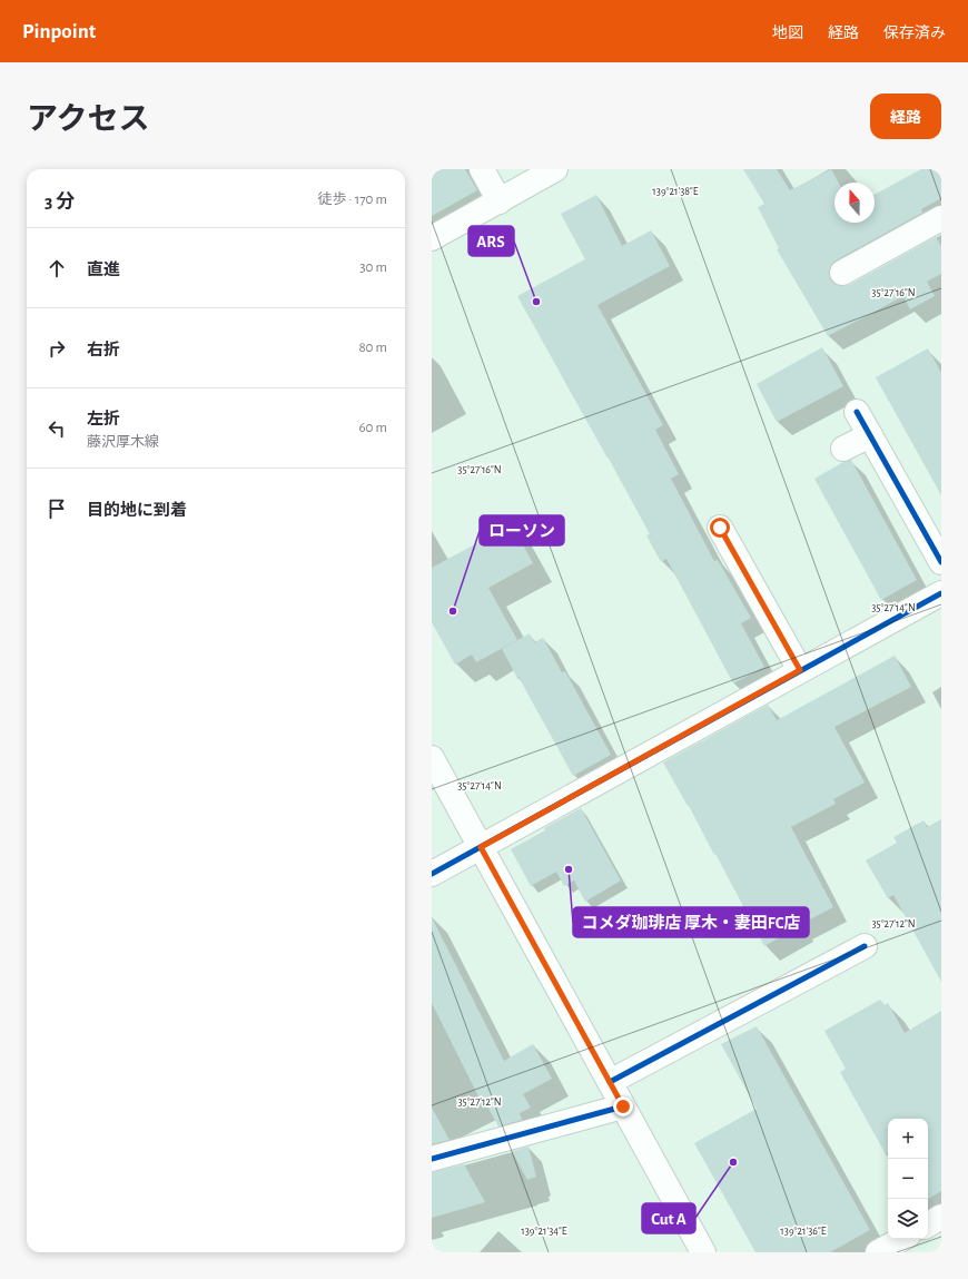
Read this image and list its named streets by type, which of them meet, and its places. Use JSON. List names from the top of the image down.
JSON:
{
  "places": [
    "ARS",
    "ローソン",
    "コメダ珈琲店 厚木・妻田FC店",
    "Cut A"
  ],
  "north": "top",
  "page": {
    "header": "Pinpoint",
    "nav": ["地図", "経路", "保存済み"],
    "title": "アクセス",
    "buttons": "経路",
    "heading": ["3 分", "徒歩 · 170 m"],
    "list": [
      ["直進", "30 m"],
      ["右折", "80 m"],
      ["左折", "藤沢厚木線", "60 m"],
      "目的地に到着"
    ],
    "map_buttons": ["+", "−"]
  },
  "coordinates": [
    "139°21'38\"E",
    "35°27'16\"N",
    "35°27'14\"N",
    "35°27'12\"N",
    "139°21'34\"E",
    "139°21'36\"E"
  ]
}
